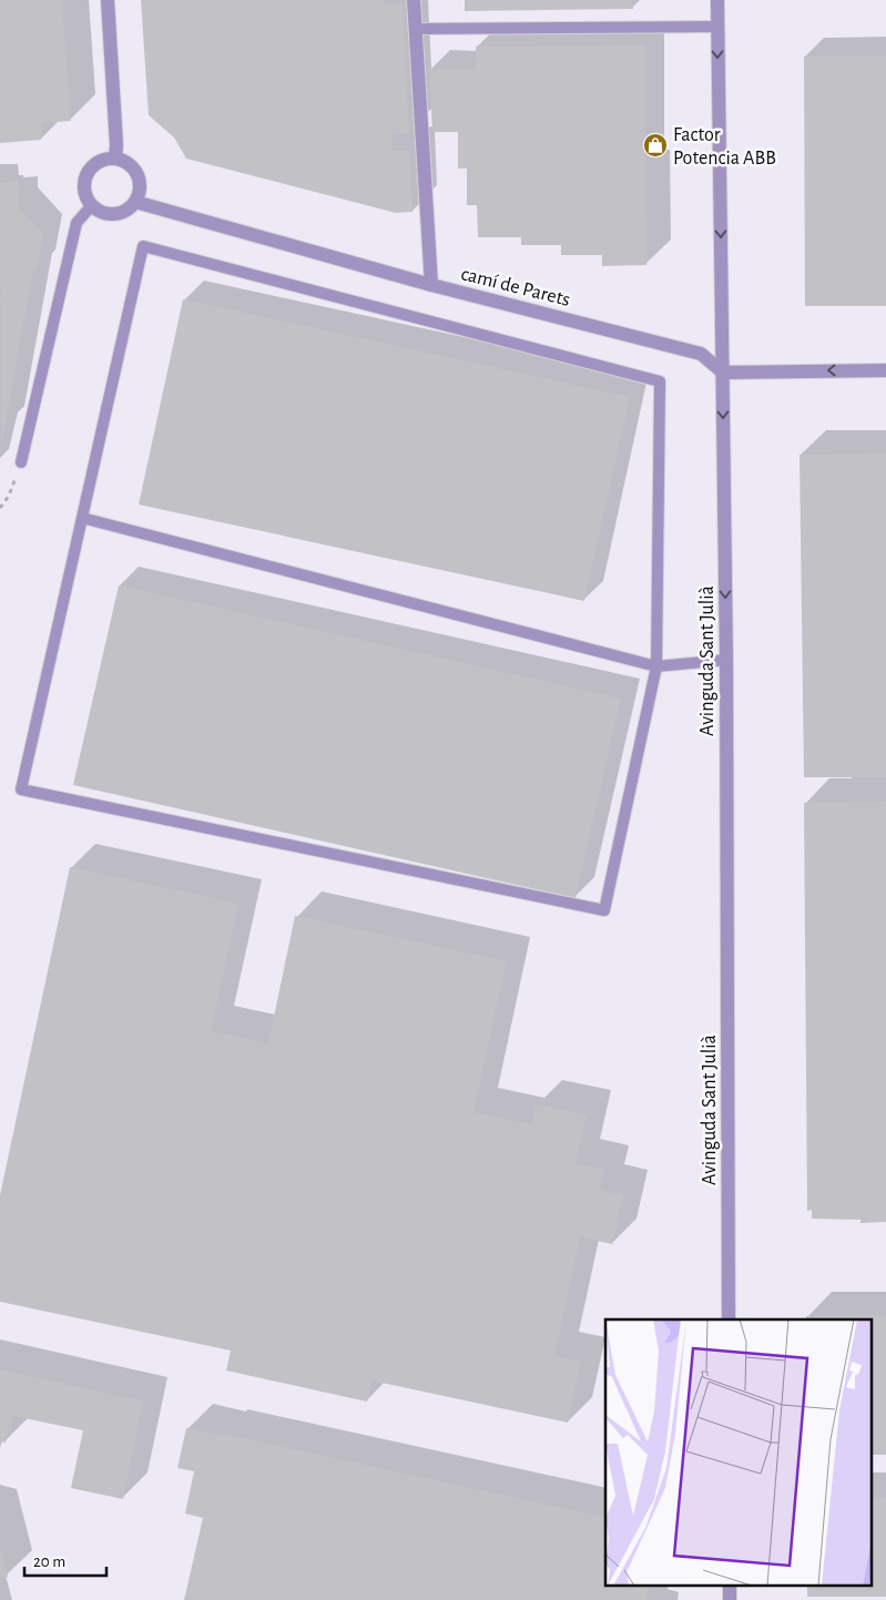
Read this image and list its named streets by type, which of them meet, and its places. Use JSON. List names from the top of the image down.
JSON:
{
  "streets": {
    "street": ["camí de Parets", "Avinguda Sant Julià"]
  },
  "crossings": [
    ["camí de Parets", "Avinguda Sant Julià"]
  ],
  "one_way": ["Avinguda Sant Julià"],
  "places": {
    "shop": ["Factor Potencia ABB"]
  },
  "scale_bar": "20 m"
}
